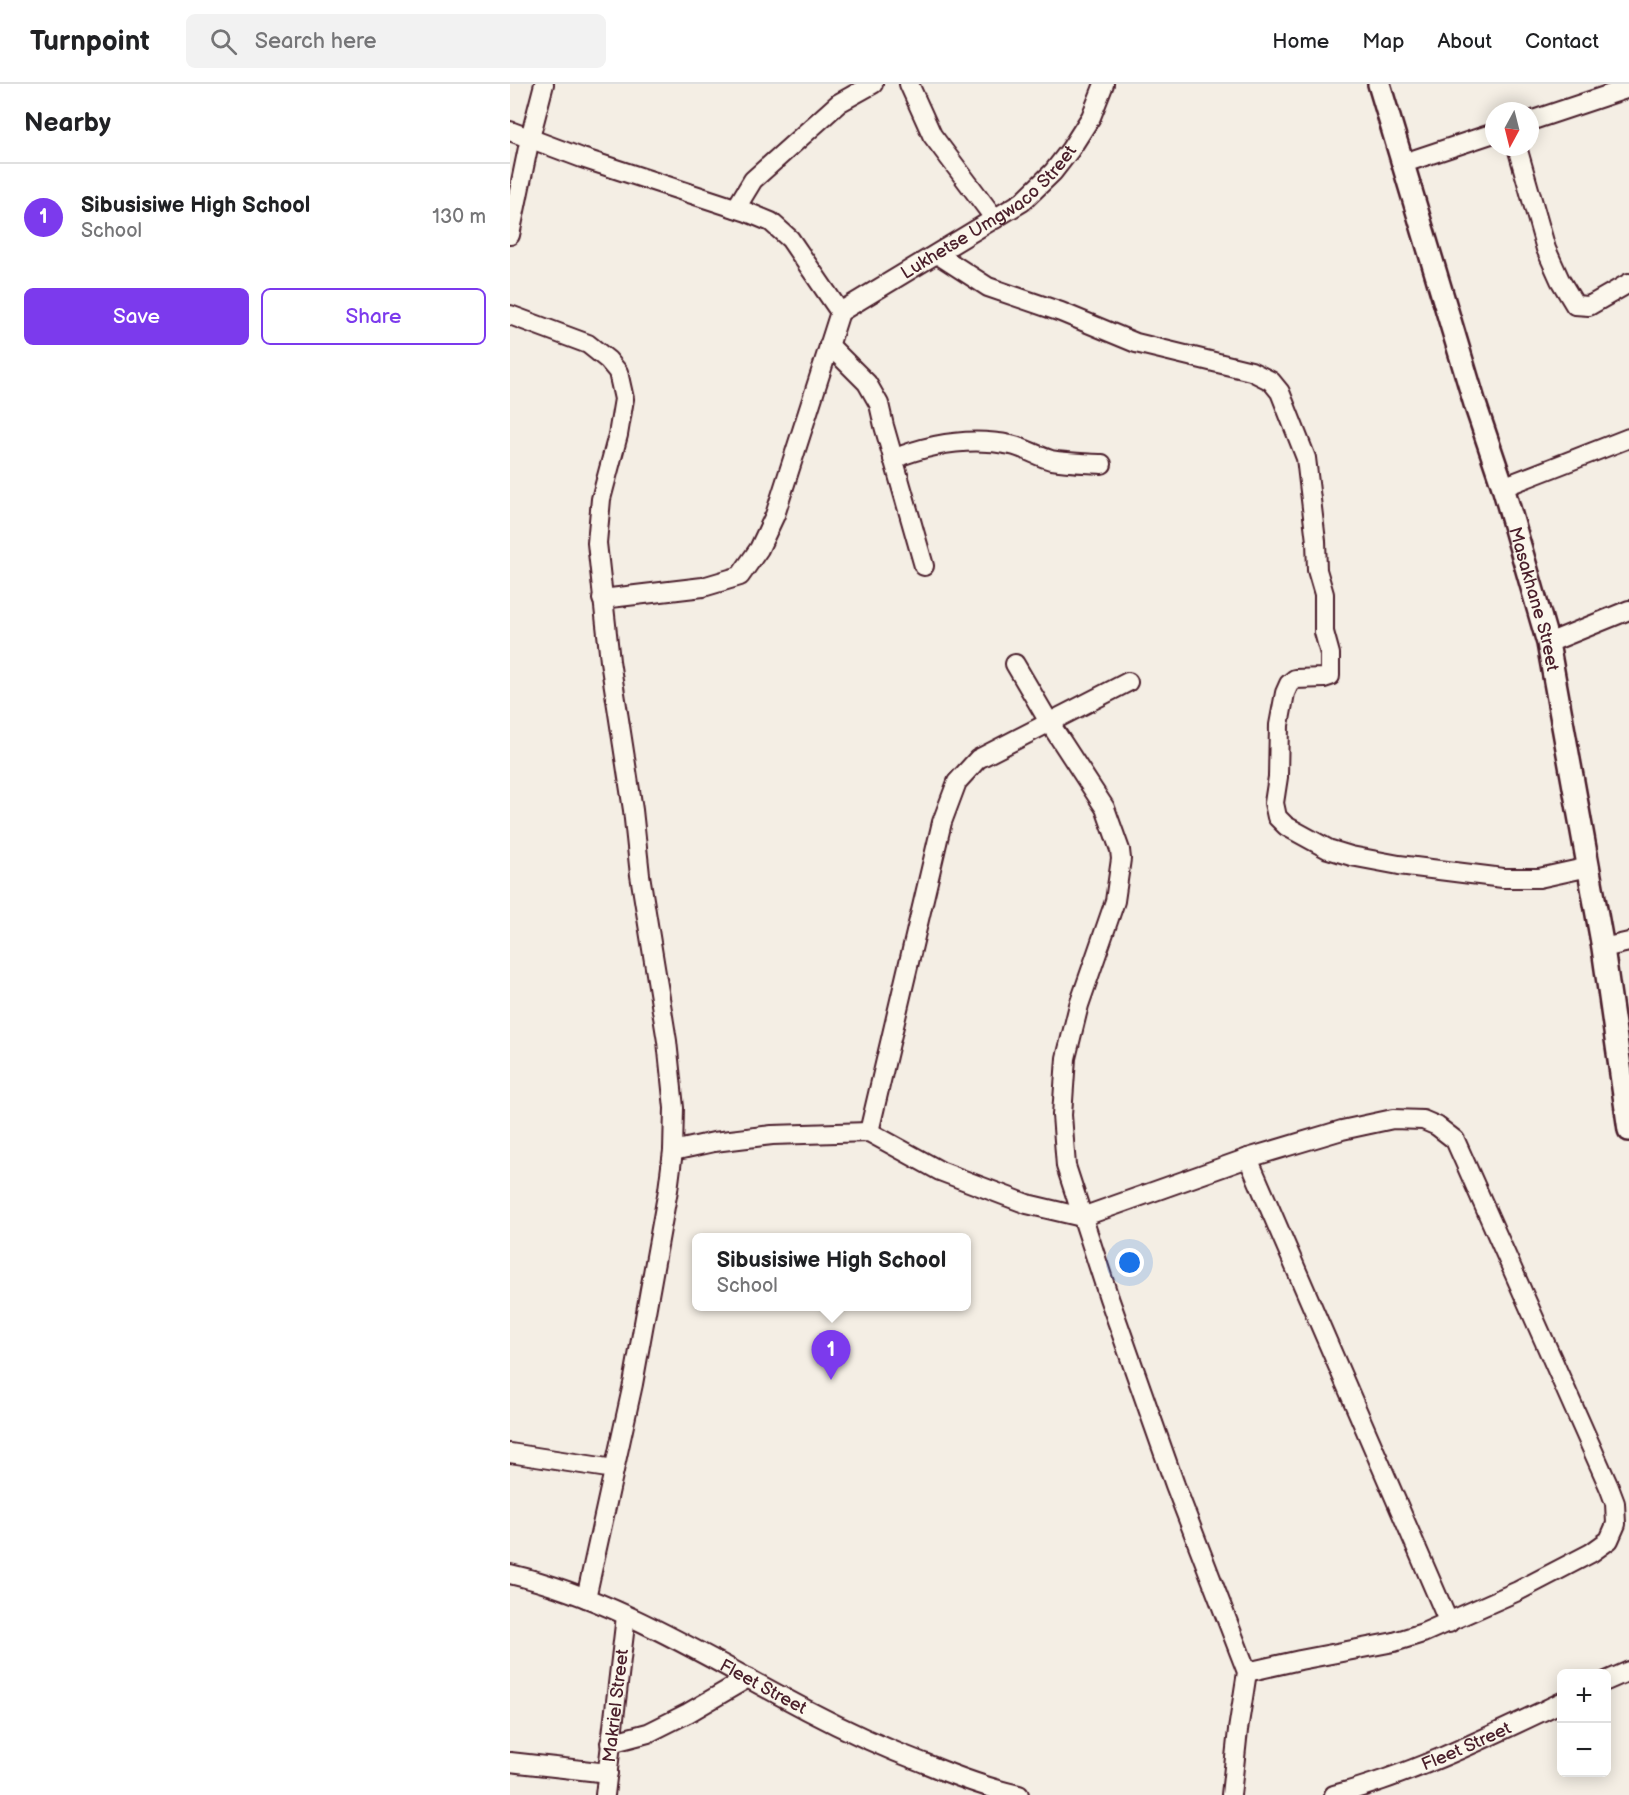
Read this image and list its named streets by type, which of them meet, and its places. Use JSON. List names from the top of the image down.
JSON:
{
  "streets": {
    "street": [
      "Lukhetse Umgwaco Street",
      "Masakhane Street",
      "Fleet Street",
      "Makriel Street"
    ]
  },
  "crossings": [
    ["Fleet Street", "Makriel Street"]
  ],
  "north": "bottom",
  "page": {
    "header": "Turnpoint",
    "search": "Search here",
    "nav": [
      "Home",
      "Map",
      "About",
      "Contact"
    ],
    "heading": "Nearby",
    "list": [
      {
        "mark": "1",
        "name": "Sibusisiwe High School",
        "note": "School",
        "value": "130 m"
      }
    ],
    "buttons": ["Save", "Share"],
    "popup": ["Sibusisiwe High School", "School"],
    "pins": "1",
    "map_buttons": ["+", "−"]
  }
}
